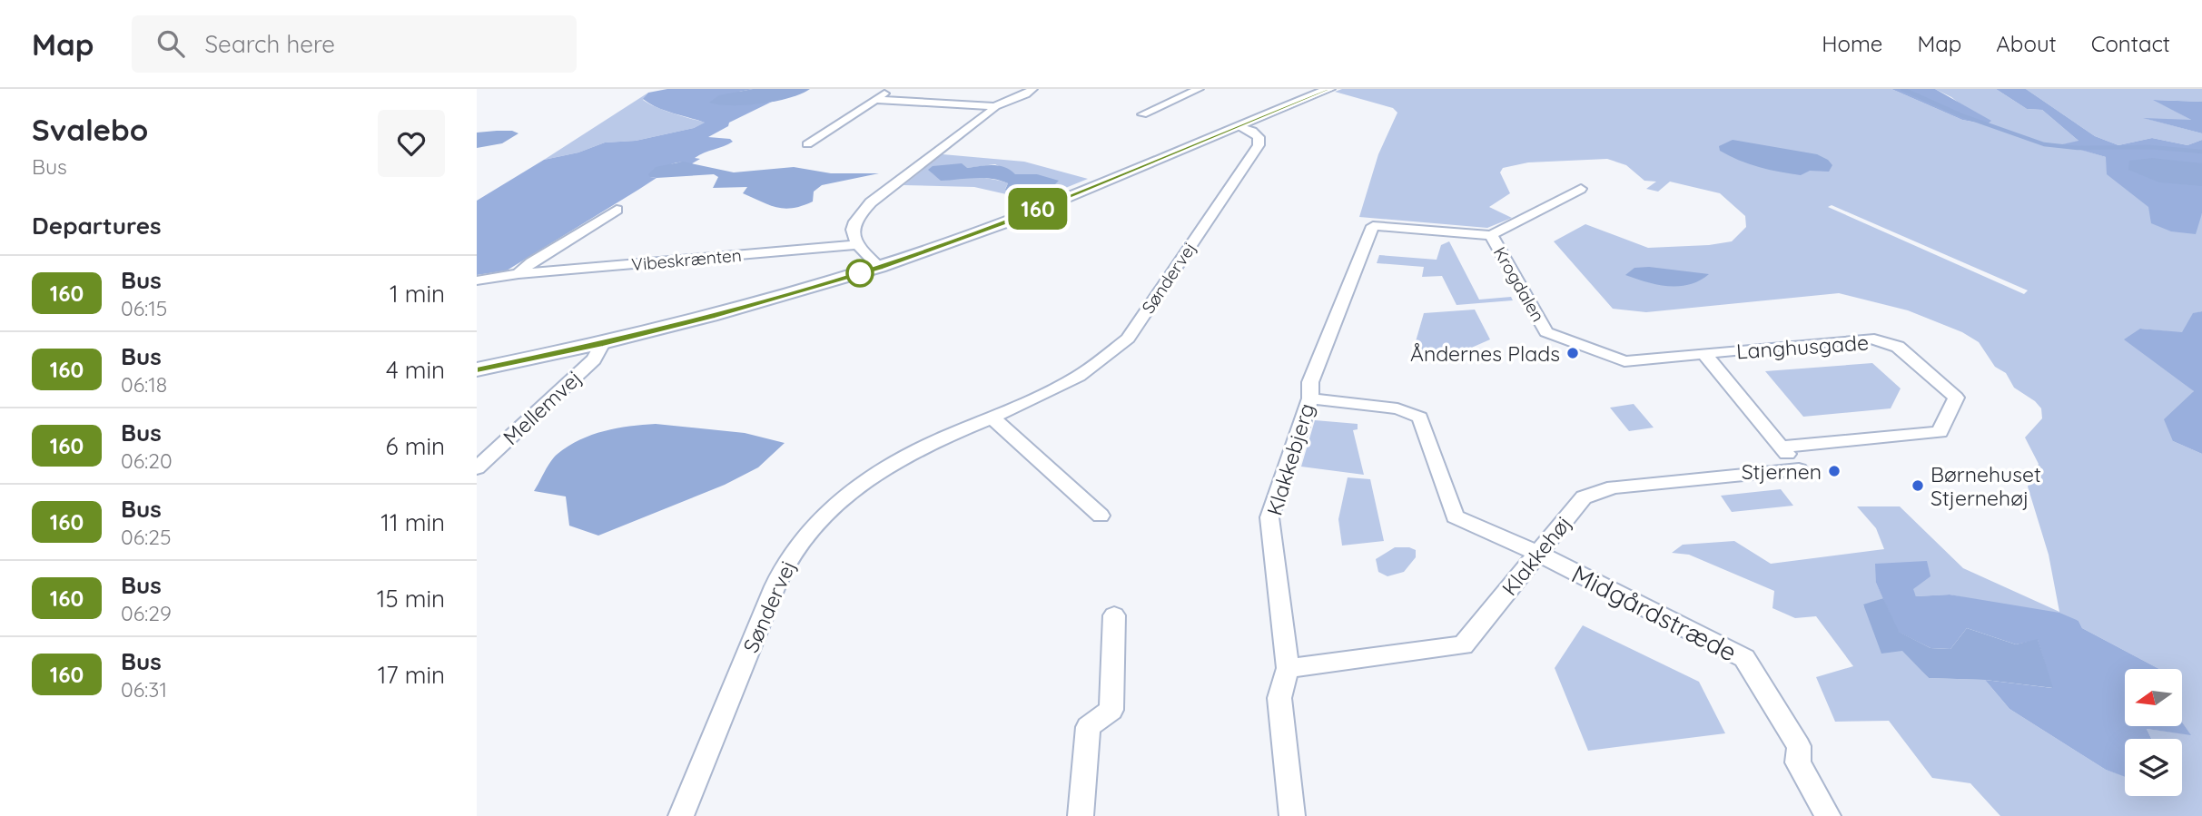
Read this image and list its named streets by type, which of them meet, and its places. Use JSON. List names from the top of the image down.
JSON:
{
  "streets": {
    "street": [
      "Vibeskrænten",
      "Søndervej",
      "Krogdalen",
      "Langhusgade",
      "Mellemvej",
      "Klakkebjerg",
      "Klakkehøj",
      "Midgårdstræde"
    ]
  },
  "crossings": [
    ["Krogdalen", "Langhusgade"],
    ["Krogdalen", "Klakkebjerg"],
    ["Langhusgade", "Klakkehøj"],
    ["Klakkebjerg", "Klakkehøj"],
    ["Klakkebjerg", "Midgårdstræde"],
    ["Klakkehøj", "Midgårdstræde"]
  ],
  "places": ["Åndernes Plads", "Stjernen", "Børnehuset Stjernehøj"],
  "lines": ["bus line 160"],
  "north": "left",
  "page": {
    "header": "Map",
    "search": "Search here",
    "nav": [
      "Home",
      "Map",
      "About",
      "Contact"
    ],
    "heading": [
      ["Svalebo", "Bus"],
      "Departures"
    ],
    "on_map": "160",
    "list": [
      {
        "mark": "160",
        "name": "Bus",
        "note": "06:15",
        "value": "1 min"
      },
      {
        "mark": "160",
        "name": "Bus",
        "note": "06:18",
        "value": "4 min"
      },
      {
        "mark": "160",
        "name": "Bus",
        "note": "06:20",
        "value": "6 min"
      },
      {
        "mark": "160",
        "name": "Bus",
        "note": "06:25",
        "value": "11 min"
      },
      {
        "mark": "160",
        "name": "Bus",
        "note": "06:29",
        "value": "15 min"
      },
      {
        "mark": "160",
        "name": "Bus",
        "note": "06:31",
        "value": "17 min"
      }
    ]
  }
}
